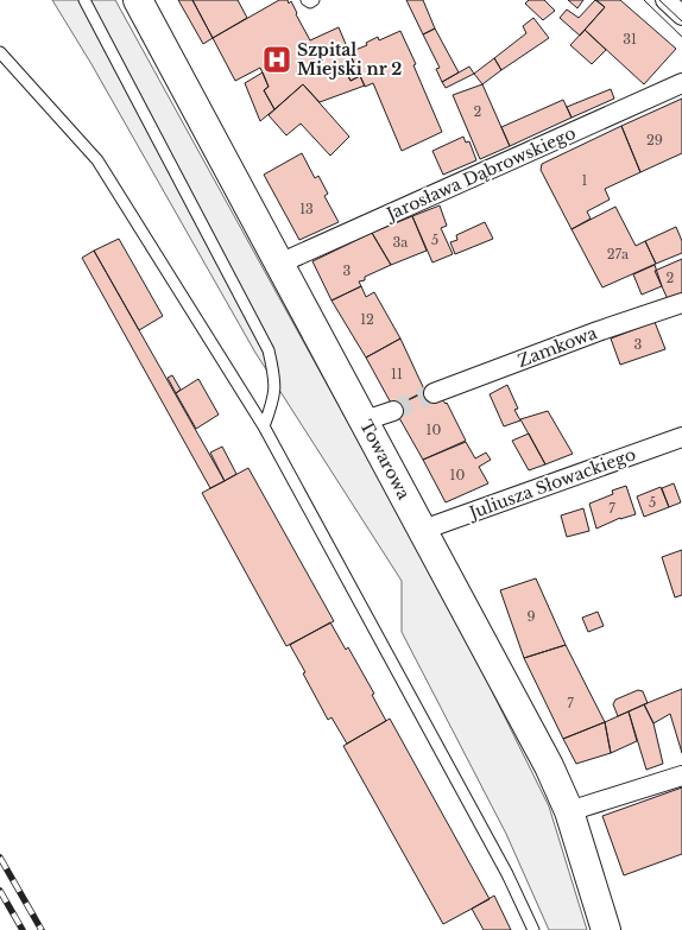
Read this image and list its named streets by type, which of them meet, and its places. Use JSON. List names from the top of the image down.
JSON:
{
  "streets": {
    "street": [
      "Jarosława Dąbrowskiego",
      "Zamkowa",
      "Towarowa",
      "Juliusza Słowackiego"
    ]
  },
  "crossings": [
    ["Jarosława Dąbrowskiego", "Towarowa"],
    ["Towarowa", "Juliusza Słowackiego"]
  ],
  "places": {
    "hospital": ["Szpital Miejski nr 2"]
  },
  "house_numbers": [
    "31",
    "2",
    "29",
    "1",
    "13",
    "5",
    "3a",
    "27a",
    "3",
    "2",
    "12",
    "3",
    "11",
    "10",
    "10",
    "5",
    "7",
    "9",
    "7"
  ]
}
